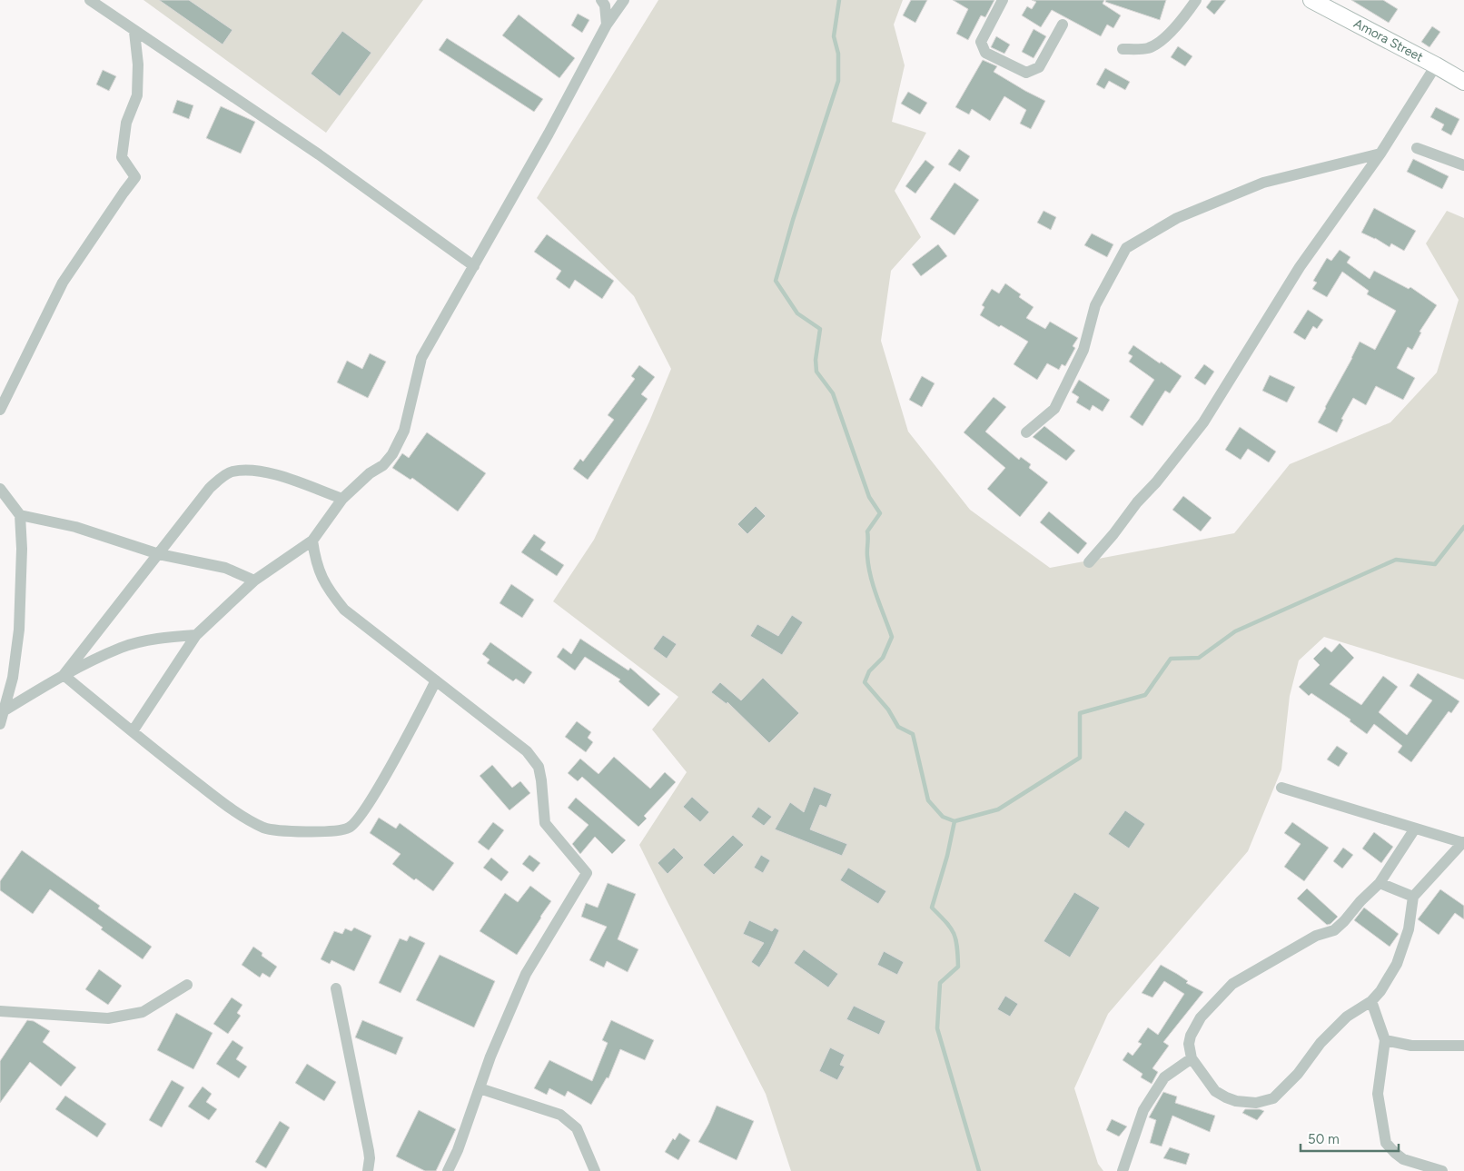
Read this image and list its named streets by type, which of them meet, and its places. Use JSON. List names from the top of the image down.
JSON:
{
  "streets": {
    "street": ["Amora Street"]
  },
  "scale_bar": "50 m"
}
